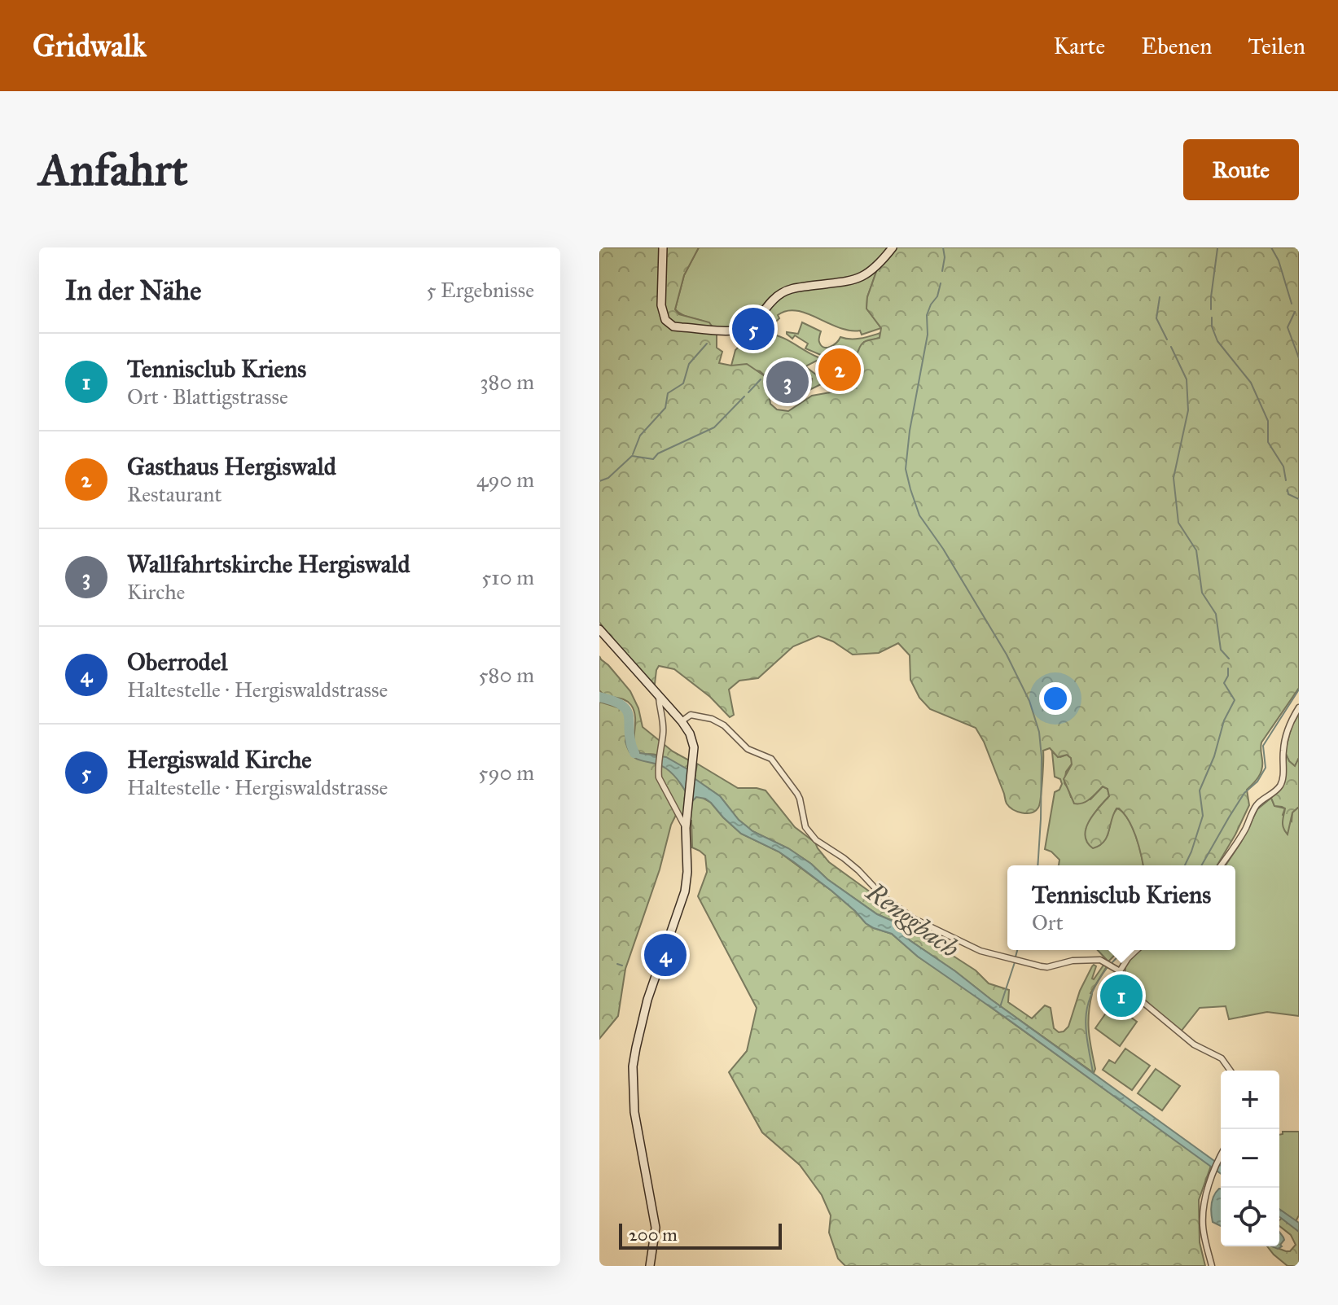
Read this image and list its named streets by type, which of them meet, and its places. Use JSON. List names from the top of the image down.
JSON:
{
  "water": ["Renggbach"],
  "scale_bar": "200 m",
  "page": {
    "header": "Gridwalk",
    "nav": ["Karte", "Ebenen", "Teilen"],
    "buttons": "Route",
    "title": "Anfahrt",
    "heading": ["In der Nähe", "5 Ergebnisse"],
    "pins": [
      "5",
      "2",
      "3",
      "4",
      "1"
    ],
    "list": [
      {
        "mark": "1",
        "name": "Tennisclub Kriens",
        "note": "Ort · Blattigstrasse",
        "value": "380 m"
      },
      {
        "mark": "2",
        "name": "Gasthaus Hergiswald",
        "note": "Restaurant",
        "value": "490 m"
      },
      {
        "mark": "3",
        "name": "Wallfahrtskirche Hergiswald",
        "note": "Kirche",
        "value": "510 m"
      },
      {
        "mark": "4",
        "name": "Oberrodel",
        "note": "Haltestelle · Hergiswaldstrasse",
        "value": "580 m"
      },
      {
        "mark": "5",
        "name": "Hergiswald Kirche",
        "note": "Haltestelle · Hergiswaldstrasse",
        "value": "590 m"
      }
    ],
    "popup": ["Tennisclub Kriens", "Ort"],
    "map_buttons": ["+", "−"],
    "scale": "200 m"
  }
}
